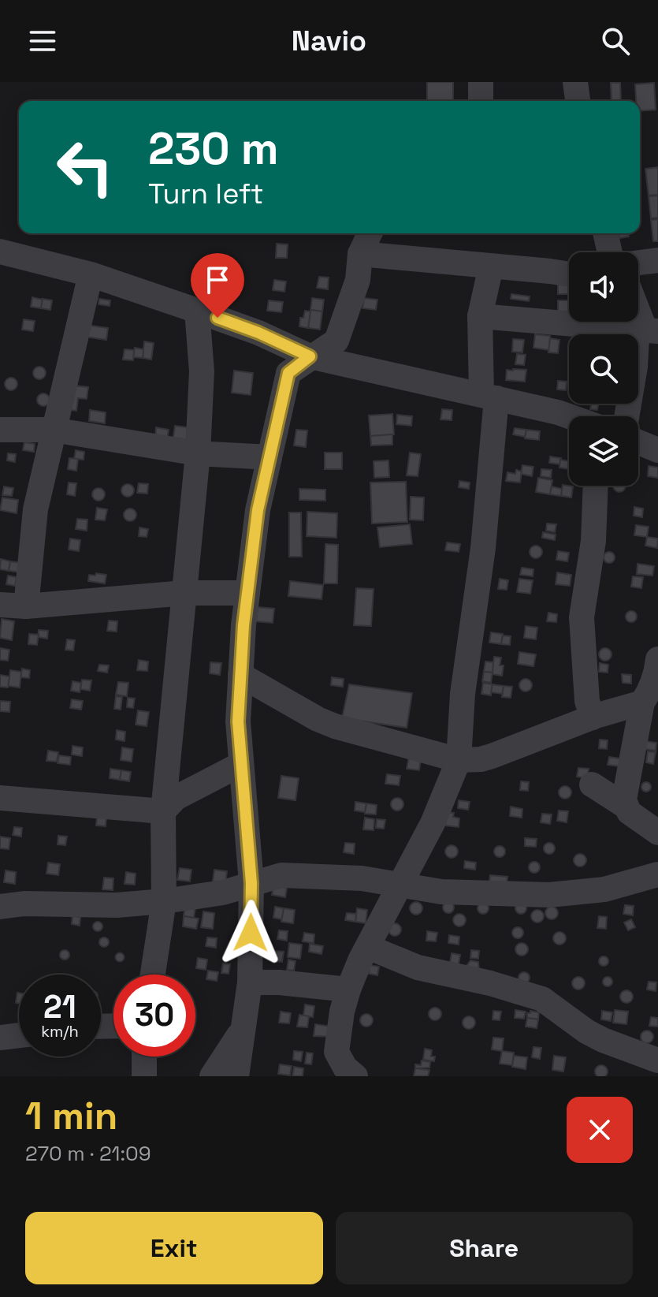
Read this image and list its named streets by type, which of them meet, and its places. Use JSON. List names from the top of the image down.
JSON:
{
  "page": {
    "header": "Navio",
    "turn": ["230 m", "Turn left"],
    "speed": "21 km/h",
    "limit": "30",
    "heading": ["1 min", "270 m · 21:09"],
    "buttons": ["Exit", "Share"]
  }
}
